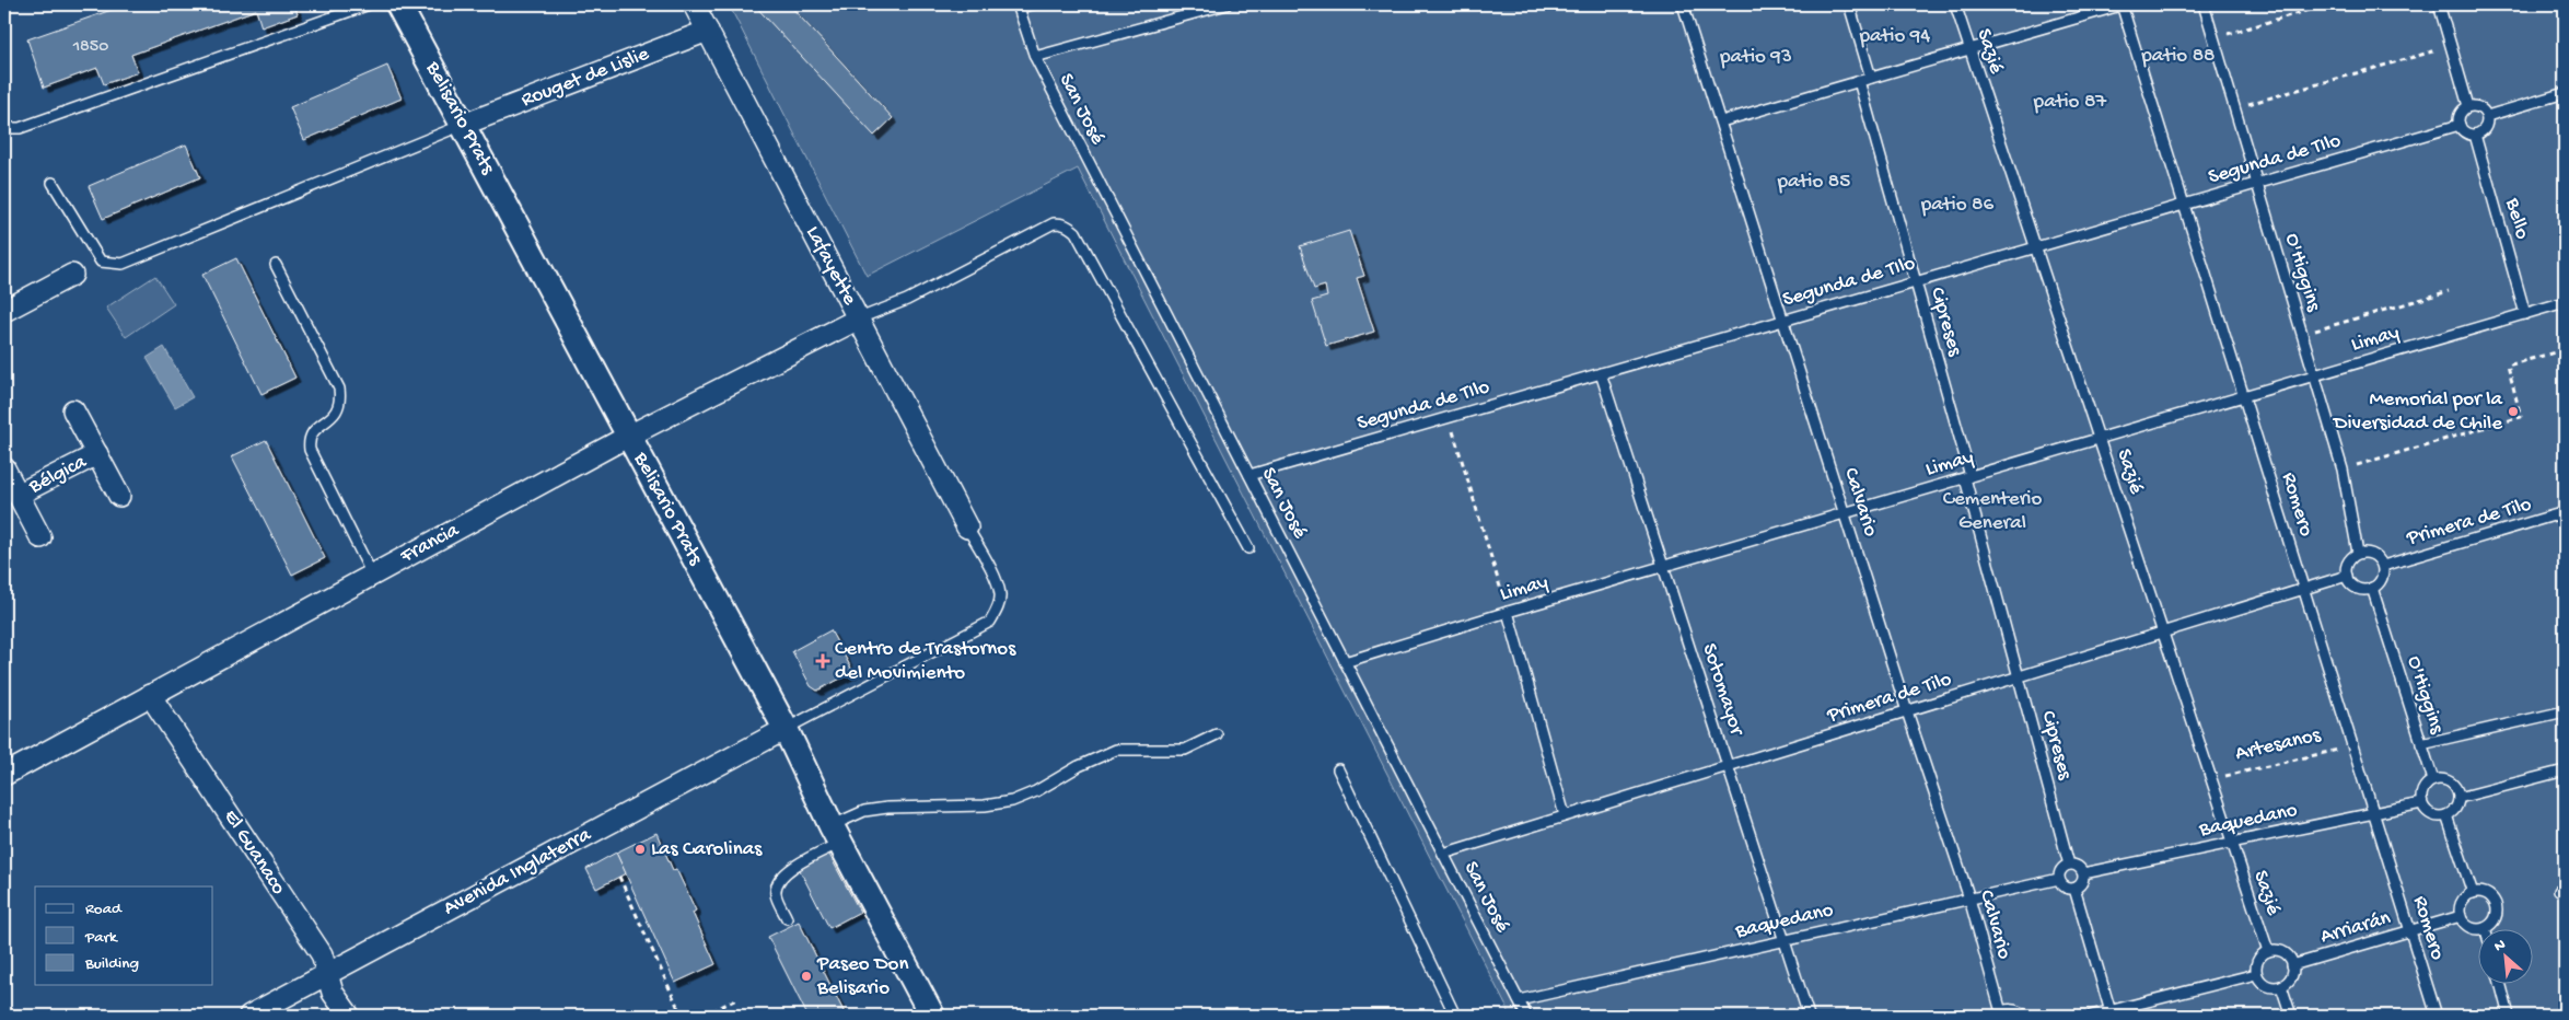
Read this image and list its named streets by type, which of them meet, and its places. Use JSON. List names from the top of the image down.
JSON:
{
  "streets": {
    "street": [
      "Rouget de Lislie",
      "Belisario Prats",
      "Lafayette",
      "Bélgica",
      "Francia",
      "El Guanaco",
      "Avenida Inglaterra"
    ],
    "lane": [
      "Sazié",
      "San José",
      "Segunda de TIlo",
      "Bello",
      "O'Higgins",
      "Cipreses",
      "Limay",
      "Calvario",
      "Romero",
      "Primera de Tilo",
      "Sotomayor",
      "Baquedano",
      "Arriarán"
    ],
    "path": ["Artesanos"]
  },
  "crossings": [
    ["Sazié", "Segunda de TIlo"],
    ["Sazié", "Limay"],
    ["Sazié", "Primera de Tilo"],
    ["Sazié", "Artesanos"],
    ["Sazié", "Baquedano"],
    ["Sazié", "Arriarán"],
    ["Rouget de Lislie", "Belisario Prats"],
    ["Rouget de Lislie", "Lafayette"],
    ["San José", "Segunda de TIlo"],
    ["San José", "Limay"],
    ["San José", "Primera de Tilo"],
    ["San José", "Baquedano"],
    ["Belisario Prats", "Francia"],
    ["Belisario Prats", "Avenida Inglaterra"],
    ["Segunda de TIlo", "Bello"],
    ["Segunda de TIlo", "O'Higgins"],
    ["Segunda de TIlo", "Cipreses"],
    ["Segunda de TIlo", "Calvario"],
    ["Segunda de TIlo", "Romero"],
    ["Segunda de TIlo", "Sotomayor"],
    ["Bello", "Limay"],
    ["Lafayette", "Francia"],
    ["O'Higgins", "Limay"],
    ["O'Higgins", "Primera de Tilo"],
    ["O'Higgins", "Baquedano"],
    ["Cipreses", "Limay"],
    ["Cipreses", "Primera de Tilo"],
    ["Cipreses", "Baquedano"],
    ["Limay", "Calvario"],
    ["Limay", "Romero"],
    ["Limay", "Sotomayor"],
    ["Calvario", "Primera de Tilo"],
    ["Calvario", "Baquedano"],
    ["Romero", "Primera de Tilo"],
    ["Romero", "Artesanos"],
    ["Romero", "Baquedano"],
    ["Romero", "Arriarán"],
    ["Primera de Tilo", "Sotomayor"],
    ["Francia", "El Guanaco"],
    ["Sotomayor", "Baquedano"],
    ["El Guanaco", "Avenida Inglaterra"]
  ],
  "parks": [
    "patio 94",
    "patio 88",
    "patio 93",
    "patio 87",
    "patio 85",
    "patio 86",
    "Cementerio General"
  ],
  "places": {
    "other": ["Memorial por la Diversidad de Chile", "Las Carolinas", "Paseo Don Belisario"],
    "health": ["Centro de Trastornos del Movimiento"]
  },
  "house_numbers": ["1850"],
  "legend": ["Road", "Park", "Building"],
  "north": "top left"
}
